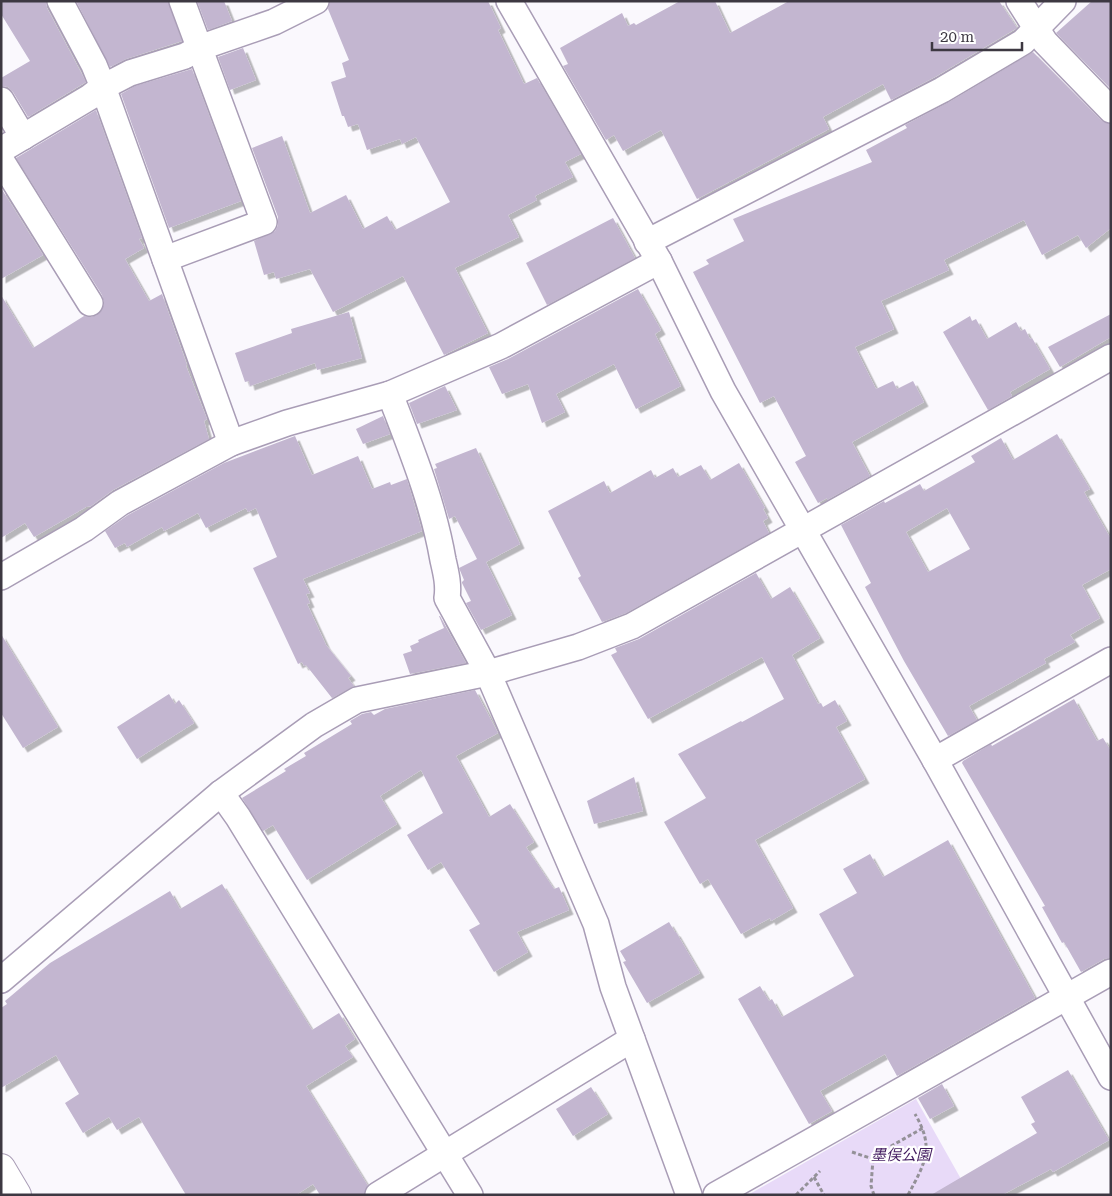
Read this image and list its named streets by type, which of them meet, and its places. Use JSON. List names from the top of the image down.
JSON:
{
  "parks": ["墨俣公園"],
  "scale_bar": "20 m"
}
